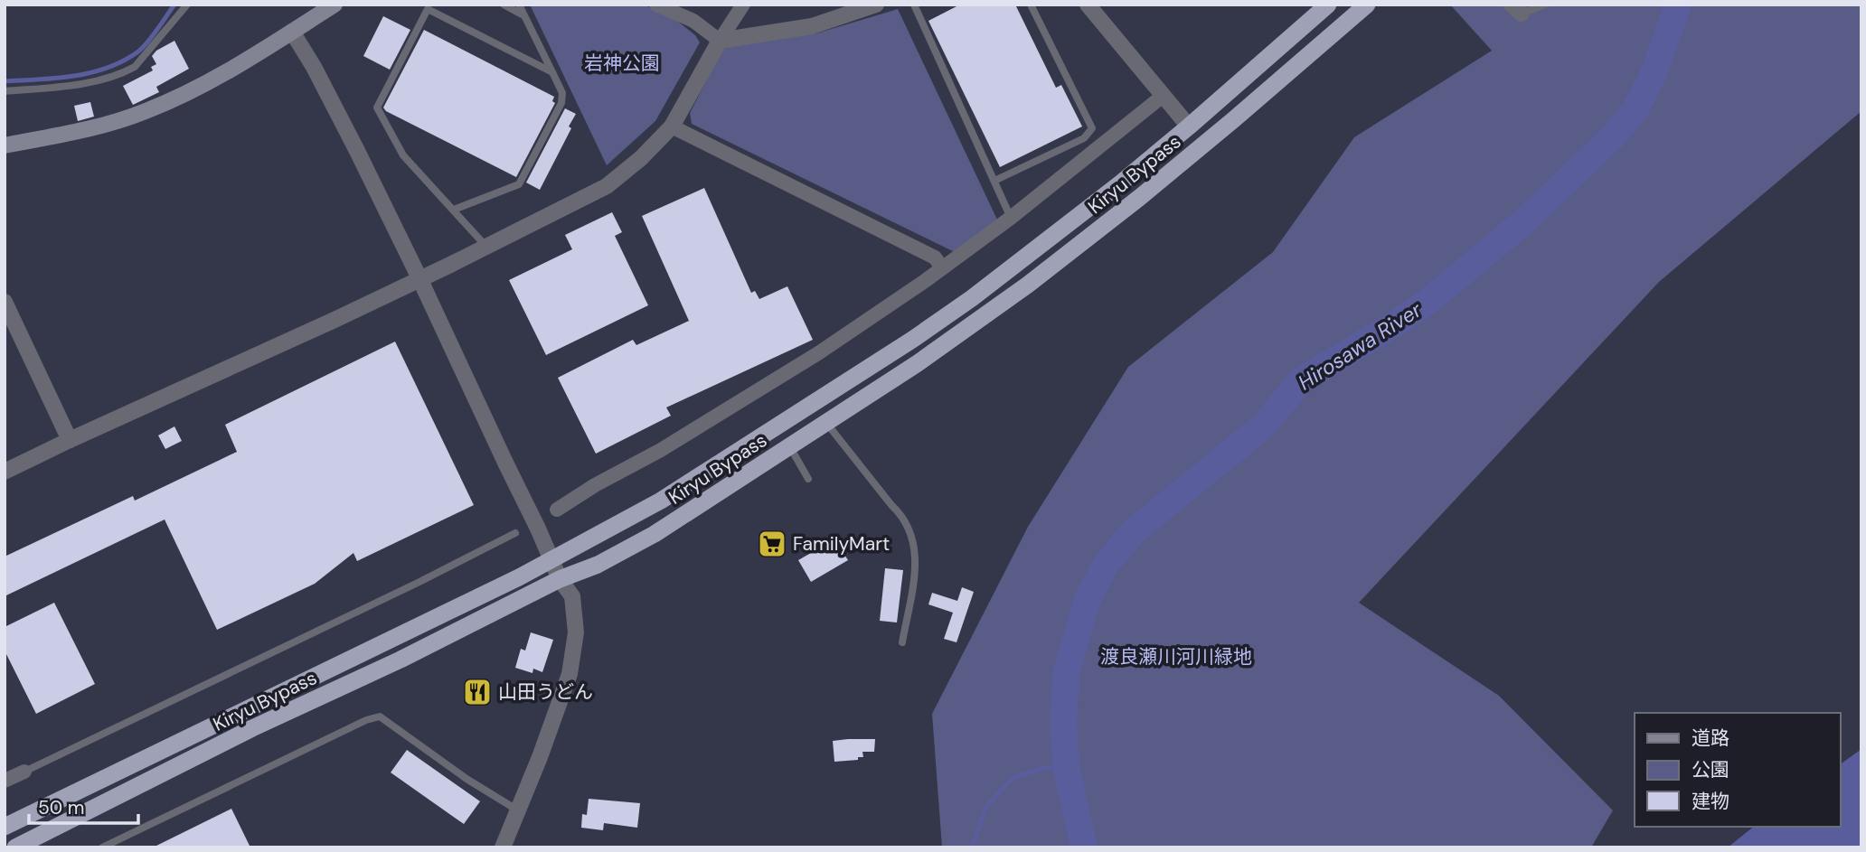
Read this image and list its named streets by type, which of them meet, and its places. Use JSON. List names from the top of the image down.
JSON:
{
  "streets": {
    "highway": ["Kiryu Bypass"]
  },
  "water": ["Hirosawa River"],
  "parks": ["岩神公園", "渡良瀬川河川緑地"],
  "places": {
    "supermarket": ["FamilyMart"],
    "restaurant": ["山田うどん"]
  },
  "legend": ["道路", "公園", "建物"],
  "scale_bar": "50 m"
}
